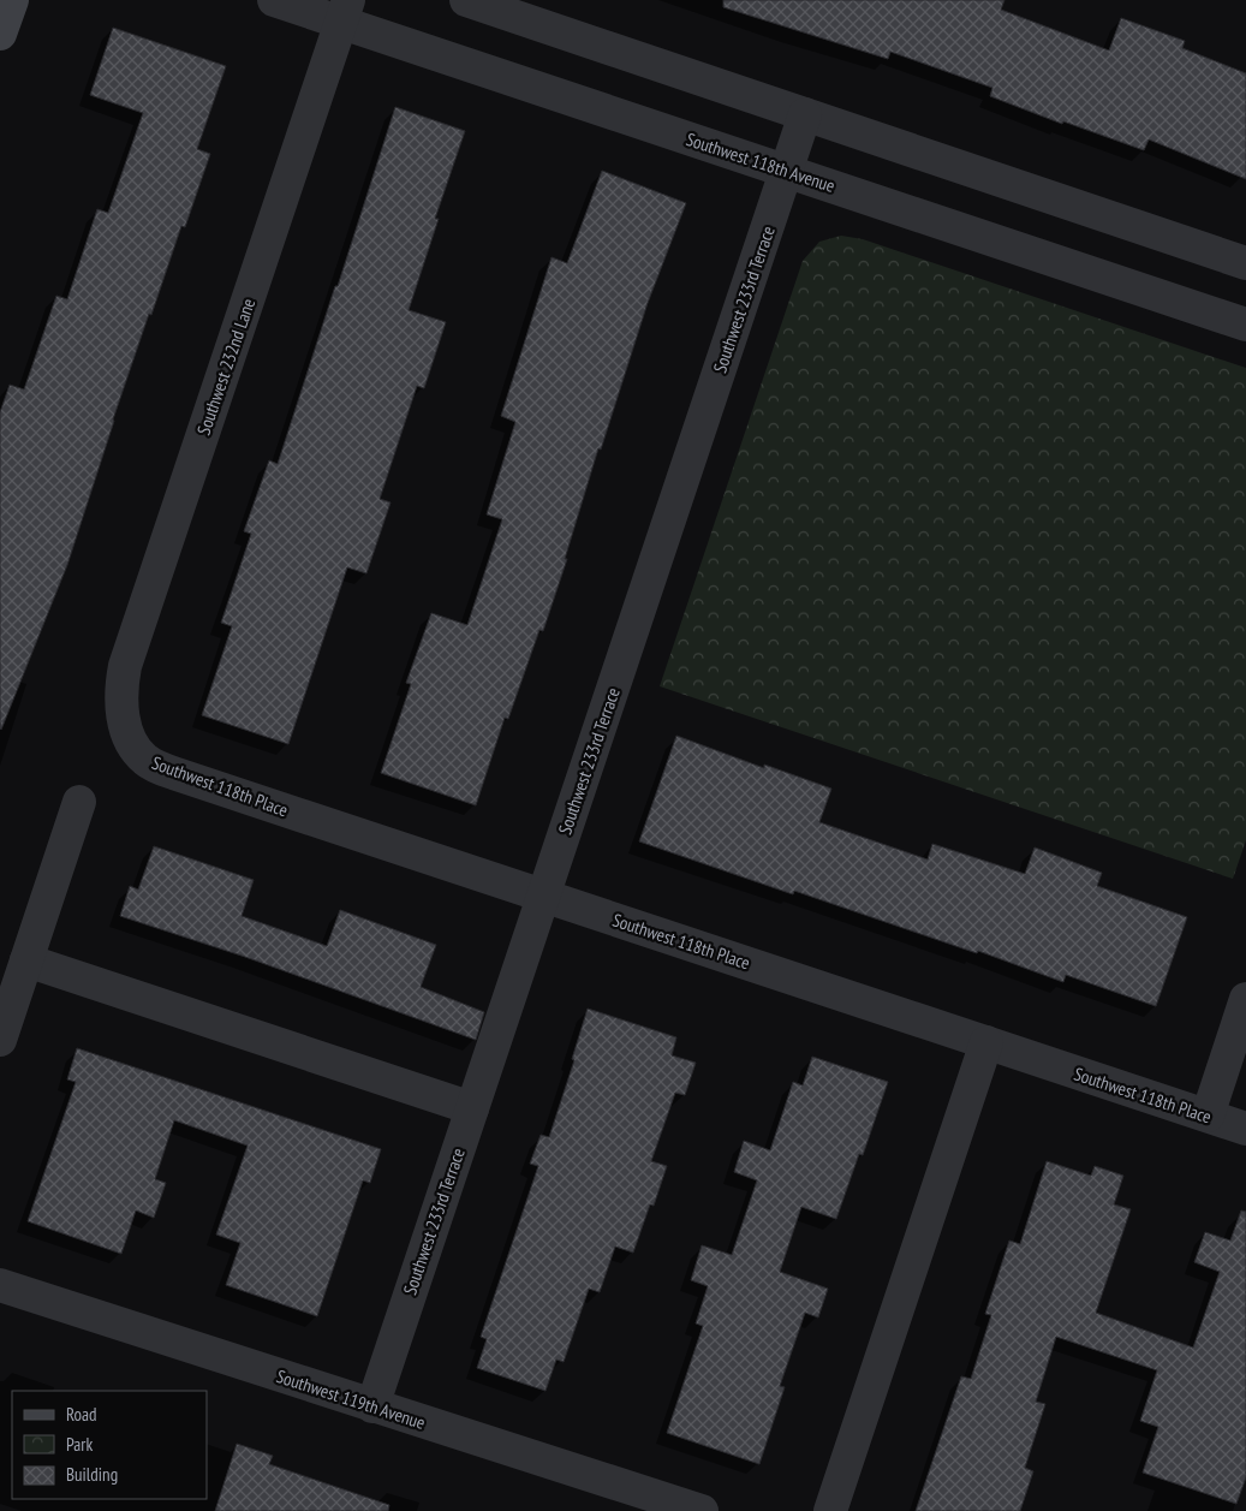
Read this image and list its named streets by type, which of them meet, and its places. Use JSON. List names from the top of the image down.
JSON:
{
  "streets": {
    "street": [
      "Southwest 118th Avenue",
      "Southwest 233rd Terrace",
      "Southwest 232nd Lane",
      "Southwest 118th Place",
      "Southwest 119th Avenue"
    ]
  },
  "crossings": [
    ["Southwest 118th Avenue", "Southwest 233rd Terrace"],
    ["Southwest 118th Avenue", "Southwest 232nd Lane"],
    ["Southwest 233rd Terrace", "Southwest 118th Place"],
    ["Southwest 233rd Terrace", "Southwest 119th Avenue"],
    ["Southwest 232nd Lane", "Southwest 118th Place"]
  ],
  "legend": ["Road", "Park", "Building"]
}
